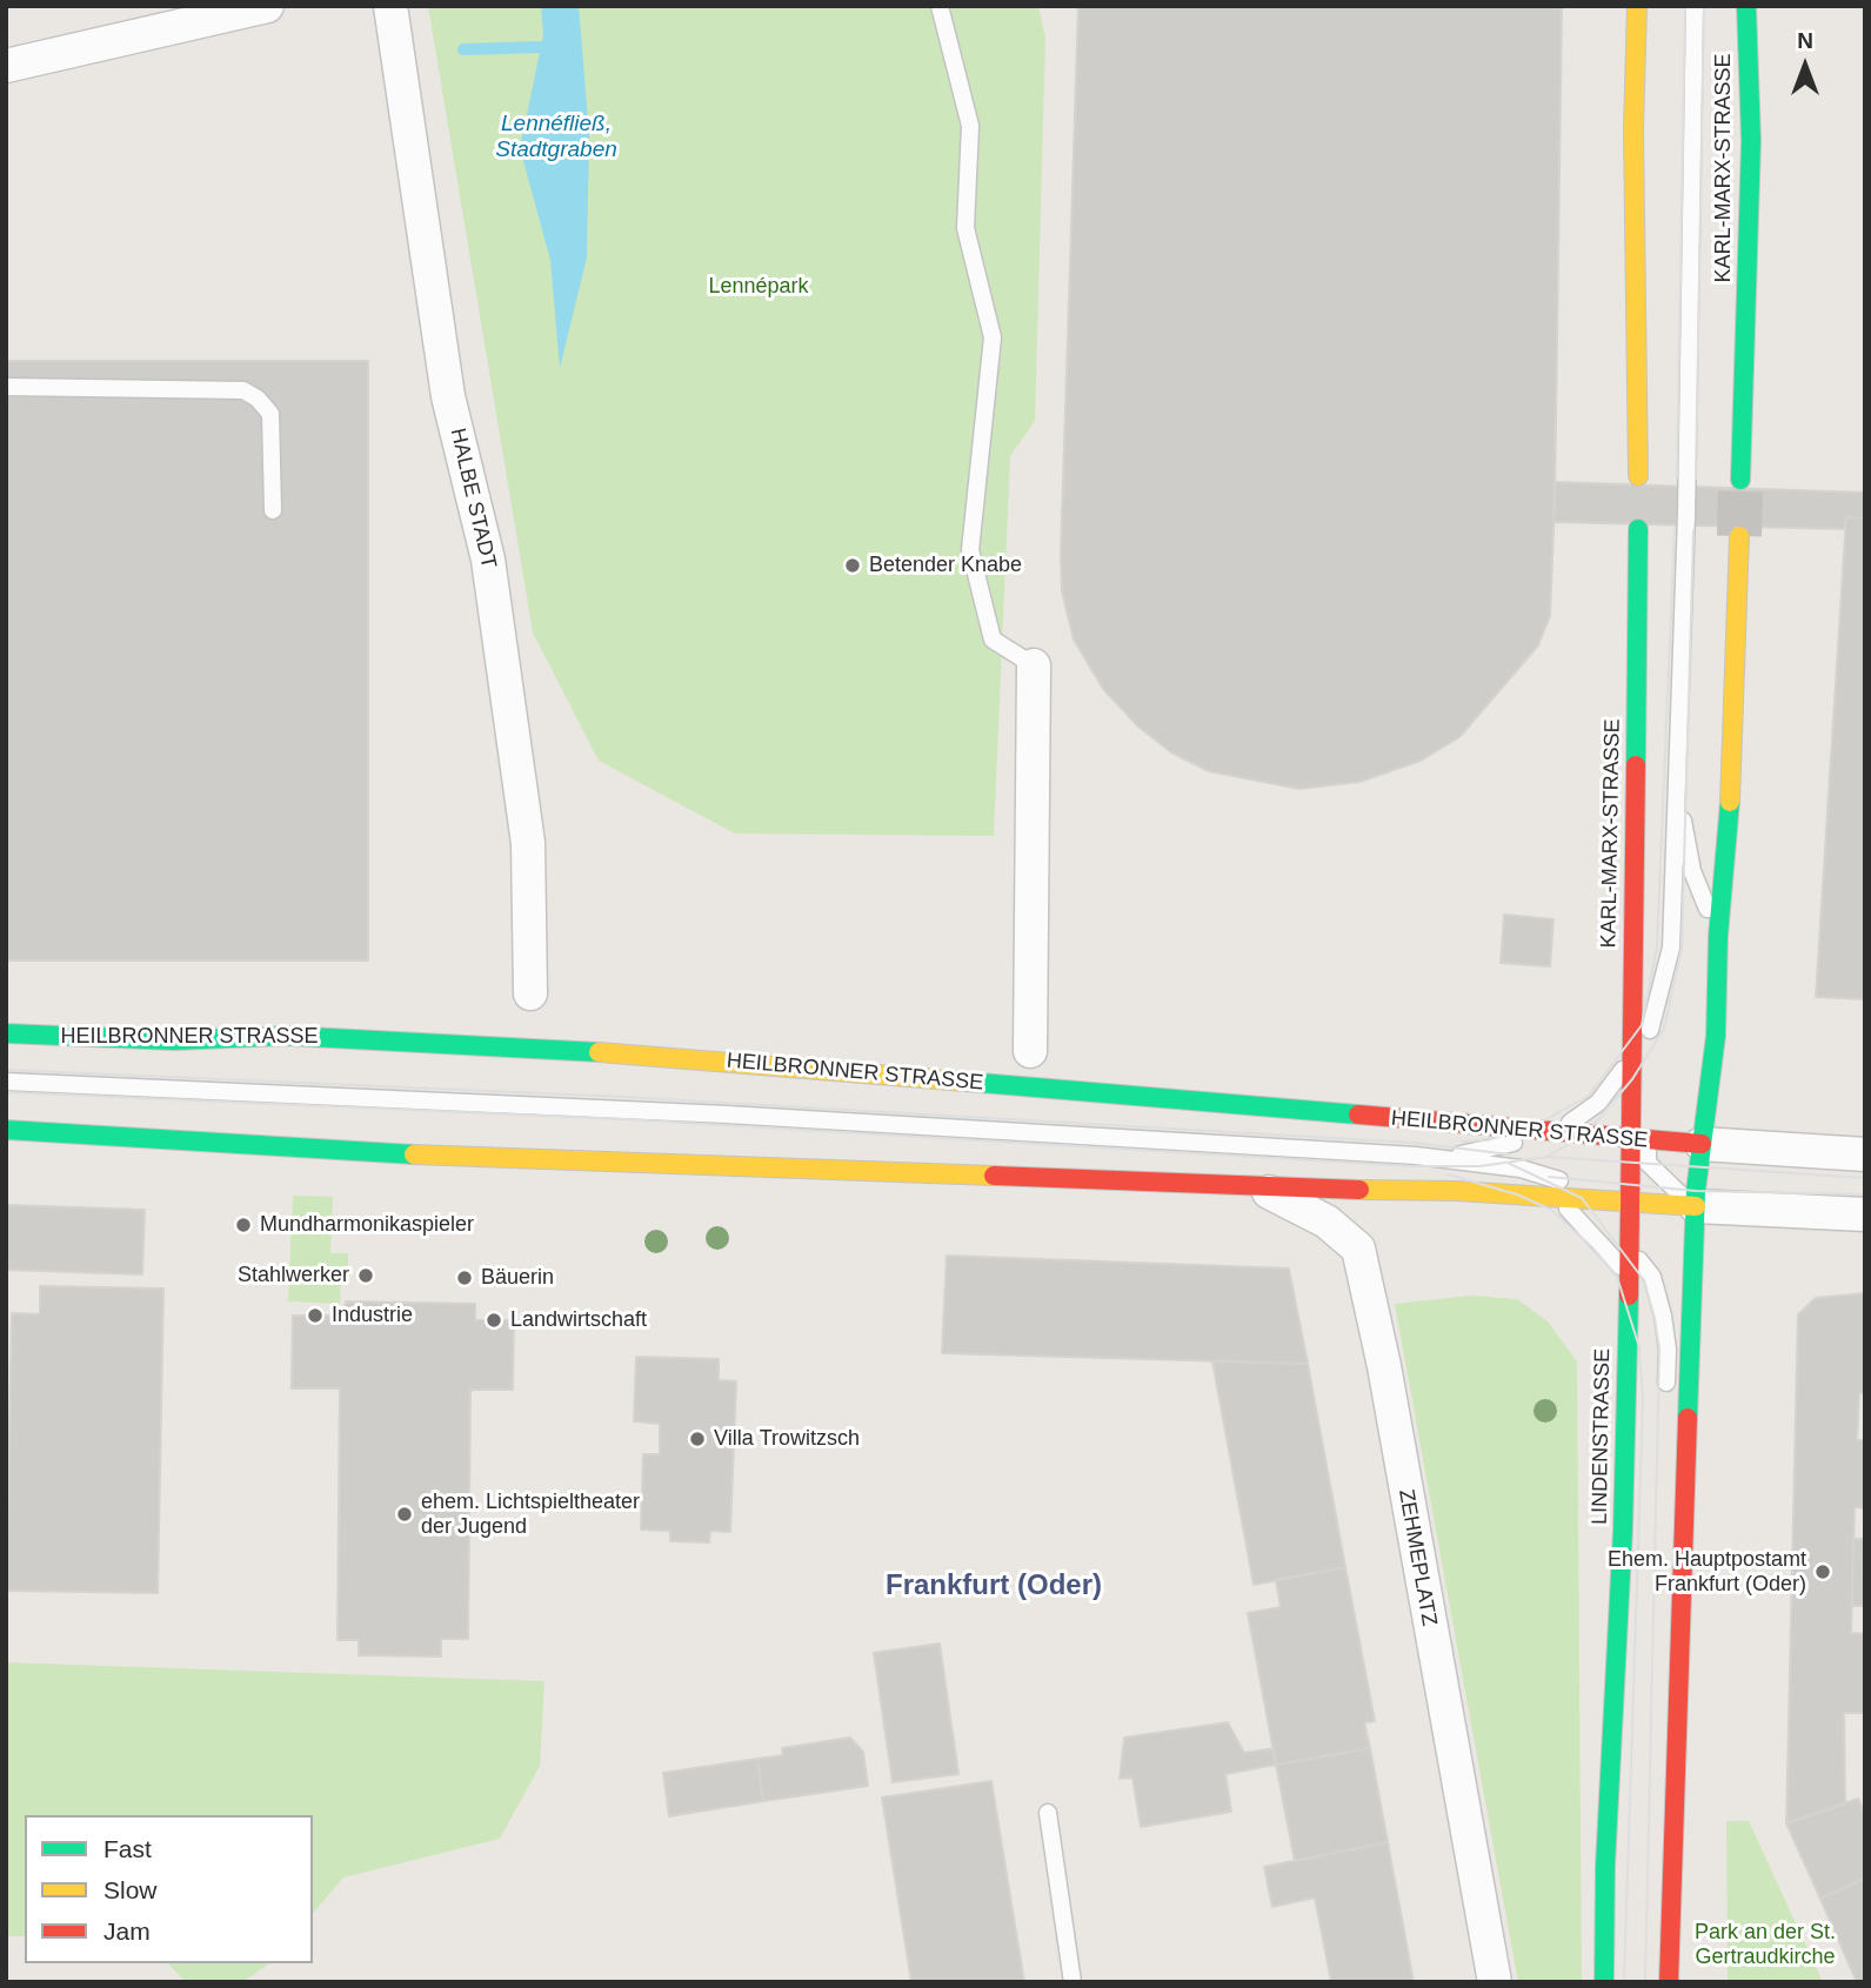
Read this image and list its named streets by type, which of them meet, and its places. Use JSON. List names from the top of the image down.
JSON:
{
  "streets": {
    "street": [
      "KARL-MARX-STRASSE",
      "HALBE STADT",
      "HEILBRONNER STRASSE",
      "LINDENSTRASSE",
      "ZEHMEPLATZ"
    ]
  },
  "crossings": [
    ["KARL-MARX-STRASSE", "HEILBRONNER STRASSE"],
    ["KARL-MARX-STRASSE", "LINDENSTRASSE"],
    ["HEILBRONNER STRASSE", "LINDENSTRASSE"]
  ],
  "districts": ["Frankfurt (Oder)"],
  "water": ["Lennéfließ, Stadtgraben"],
  "parks": ["Lennépark", "Park an der St. Gertraudkirche"],
  "places": [
    "Betender Knabe",
    "Mundharmonikaspieler",
    "Stahlwerker",
    "Bäuerin",
    "Industrie",
    "Landwirtschaft",
    "Villa Trowitzsch",
    "ehem. Lichtspieltheater der Jugend",
    "Ehem. Hauptpostamt Frankfurt (Oder)"
  ],
  "legend": ["Fast", "Slow", "Jam"],
  "north": "top"
}
